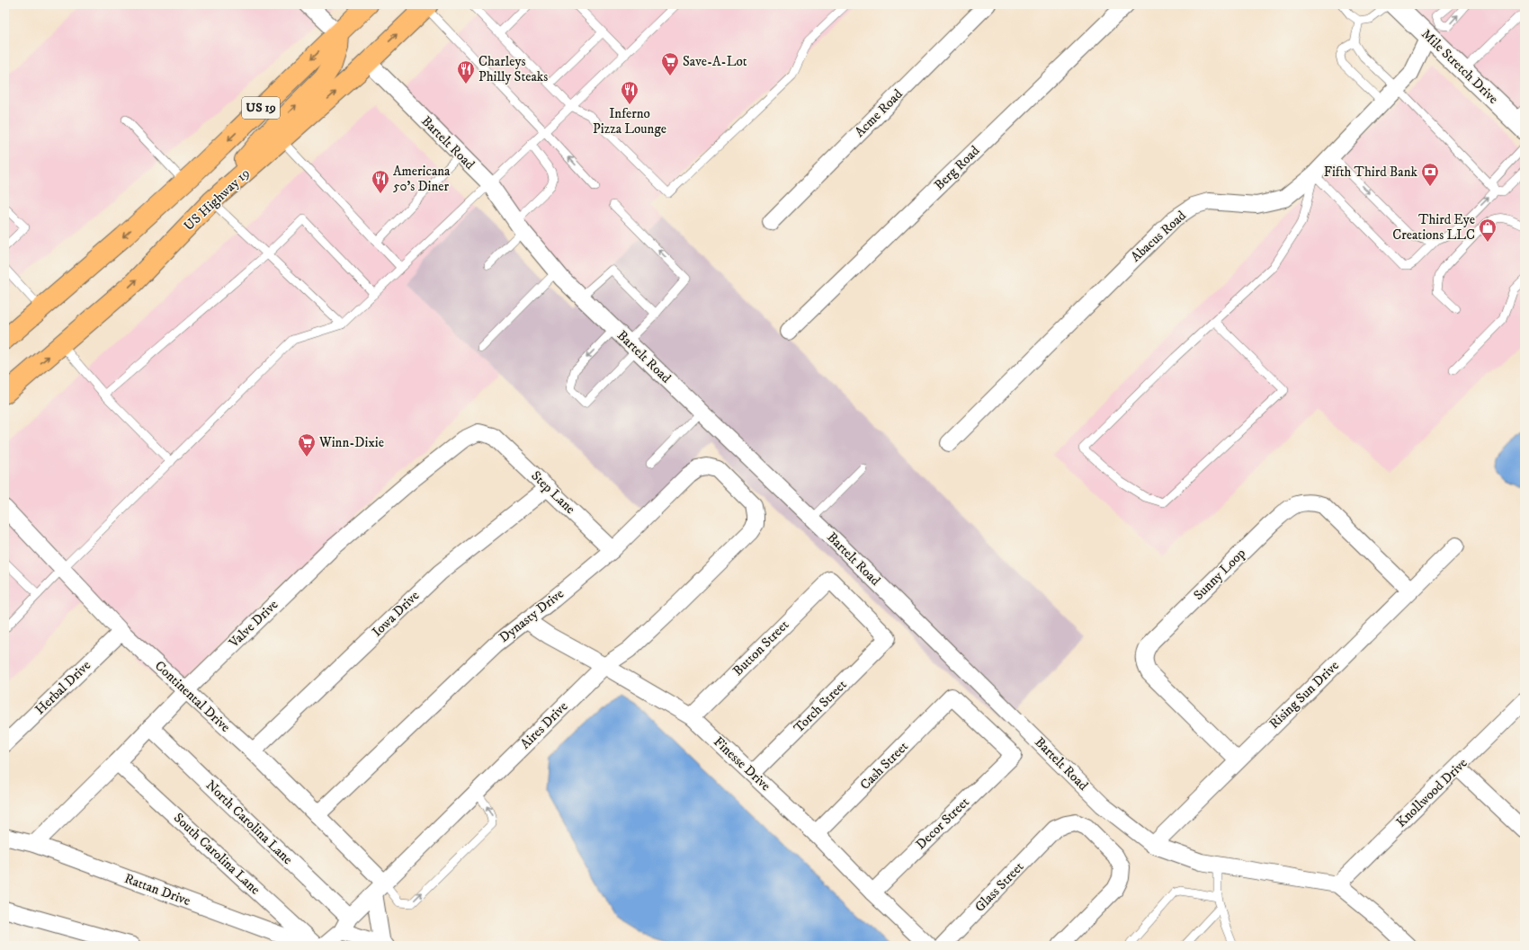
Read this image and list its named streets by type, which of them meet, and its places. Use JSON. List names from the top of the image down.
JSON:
{
  "streets": {
    "highway": ["US 19", "US Highway 19"],
    "street": [
      "Mile Stretch Drive",
      "Acme Road",
      "Bartelt Road",
      "Berg Road",
      "Abacus Road",
      "Step Lane",
      "Sunny Loop",
      "Iowa Drive",
      "Dynasty Drive",
      "Valve Drive",
      "Button Street",
      "Herbal Drive",
      "Rising Sun Drive",
      "Continental Drive",
      "Torch Street",
      "Aires Drive",
      "Finesse Drive",
      "Cash Street",
      "Knollwood Drive",
      "North Carolina Lane",
      "Decor Street",
      "South Carolina Lane",
      "Glass Street",
      "Rattan Drive"
    ]
  },
  "crossings": [
    ["Mile Stretch Drive", "Abacus Road"],
    ["Bartelt Road", "US Highway 19"],
    ["Bartelt Road", "Rising Sun Drive"],
    ["Bartelt Road", "Knollwood Drive"],
    ["Step Lane", "Iowa Drive"],
    ["Step Lane", "Dynasty Drive"],
    ["Step Lane", "Valve Drive"],
    ["Sunny Loop", "Rising Sun Drive"],
    ["Iowa Drive", "Continental Drive"],
    ["Dynasty Drive", "Continental Drive"],
    ["Dynasty Drive", "Aires Drive"],
    ["Dynasty Drive", "Finesse Drive"],
    ["Valve Drive", "Continental Drive"],
    ["Valve Drive", "North Carolina Lane"],
    ["Valve Drive", "South Carolina Lane"],
    ["Valve Drive", "Rattan Drive"],
    ["Button Street", "Torch Street"],
    ["Button Street", "Finesse Drive"],
    ["Herbal Drive", "Continental Drive"],
    ["Continental Drive", "Aires Drive"],
    ["Torch Street", "Finesse Drive"],
    ["Aires Drive", "Finesse Drive"],
    ["Aires Drive", "North Carolina Lane"],
    ["Finesse Drive", "Cash Street"],
    ["Finesse Drive", "Decor Street"],
    ["Cash Street", "Decor Street"]
  ],
  "places": {
    "supermarket": ["Save-A-Lot", "Winn-Dixie"],
    "restaurant": ["Charleys Philly Steaks", "Inferno Pizza Lounge", "Americana 50's Diner"],
    "bank": ["Fifth Third Bank"],
    "shop": ["Third Eye Creations LLC"]
  }
}
